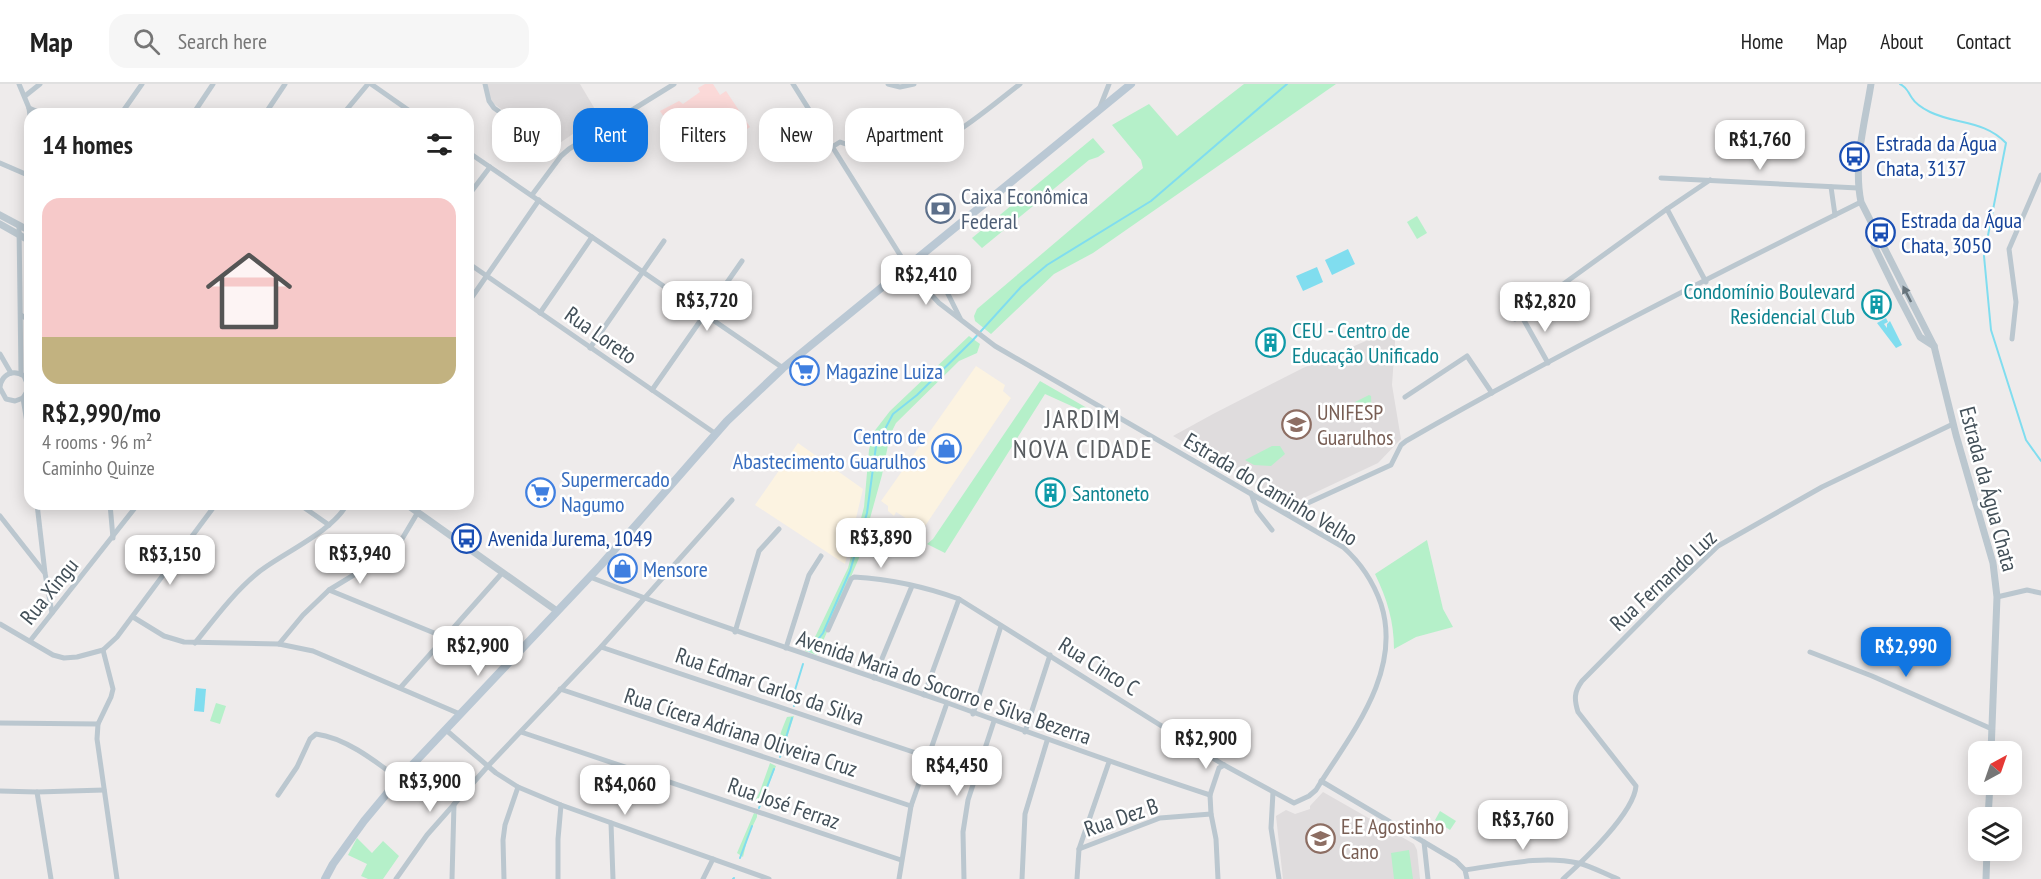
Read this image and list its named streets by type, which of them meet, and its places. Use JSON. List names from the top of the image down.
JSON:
{
  "streets": {
    "street": [
      "Rua Loreto",
      "Estrada do Caminho Velho",
      "Estrada da Água Chata",
      "Rua Fernando Luz",
      "Rua Xingu",
      "Rua Cinco C",
      "Rua Edmar Carlos da Silva",
      "Avenida Maria do Socorro e Silva Bezerra",
      "Rua Cícera Adriana Oliveira Cruz",
      "Rua José Ferraz",
      "Rua Dez B"
    ]
  },
  "crossings": [
    ["Estrada do Caminho Velho", "Rua Cinco C"],
    ["Estrada da Água Chata", "Rua Fernando Luz"]
  ],
  "districts": ["JARDIM NOVA CIDADE"],
  "places": {
    "bus stop": ["Estrada da Água Chata, 3137", "Estrada da Água Chata, 3050", "Avenida Jurema, 1049"],
    "bank": ["Caixa Econômica Federal"],
    "building": ["Condomínio Boulevard Residencial Club", "CEU - Centro de Educação Unificado", "Santoneto"],
    "supermarket": ["Magazine Luiza", "Supermercado Nagumo"],
    "school or university": ["UNIFESP Guarulhos", "E.E Agostinho Cano"],
    "shop": ["Centro de Abastecimento Guarulhos", "Mensore"]
  },
  "north": "top right",
  "page": {
    "header": "Map",
    "search": "Search here",
    "nav": [
      "Home",
      "Map",
      "About",
      "Contact"
    ],
    "chip": [
      "Buy",
      "Rent",
      "Filters",
      "New",
      "Apartment"
    ],
    "heading": "14 homes",
    "price": [
      "R$1,760",
      "R$2,410",
      "R$3,720",
      "R$2,820",
      "R$3,890",
      "R$3,940",
      "R$3,150",
      "R$2,900",
      "R$2,990",
      "R$2,900",
      "R$4,450",
      "R$3,900",
      "R$4,060",
      "R$3,760"
    ],
    "list": [
      {
        "name": "R$2,990/mo",
        "note": "4 rooms · 96 m² · Caminho Quinze"
      }
    ]
  }
}
